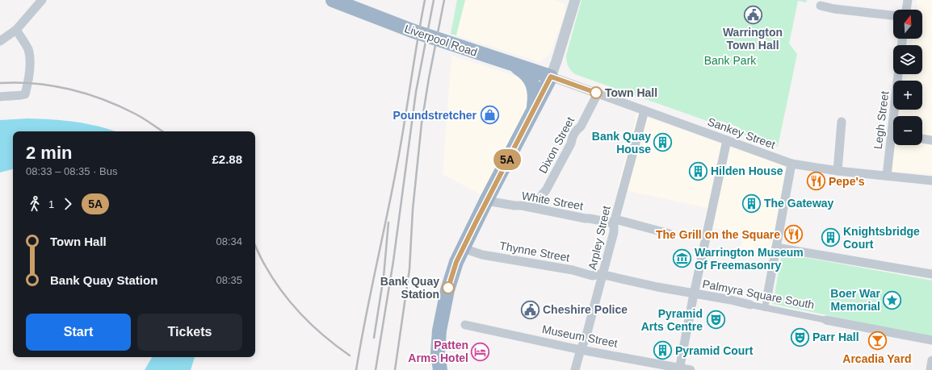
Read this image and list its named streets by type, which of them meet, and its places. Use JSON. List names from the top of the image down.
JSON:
{
  "streets": {
    "highway": ["Liverpool Road"],
    "street": [
      "Legh Street",
      "Sankey Street",
      "Dixon Street",
      "White Street",
      "Arpley Street",
      "Thynne Street",
      "Palmyra Square South",
      "Museum Street"
    ]
  },
  "crossings": [
    ["Liverpool Road", "Sankey Street"],
    ["Legh Street", "Sankey Street"],
    ["Sankey Street", "Dixon Street"],
    ["Sankey Street", "Arpley Street"],
    ["Dixon Street", "White Street"],
    ["White Street", "Arpley Street"],
    ["Arpley Street", "Thynne Street"],
    ["Arpley Street", "Museum Street"],
    ["Thynne Street", "Palmyra Square South"]
  ],
  "parks": ["Bank Park"],
  "places": {
    "public building": ["Warrington Town Hall", "Cheshire Police"],
    "other": ["Town Hall", "Bank Quay Station"],
    "shop": ["Poundstretcher"],
    "building": [
      "Bank Quay House",
      "Hilden House",
      "The Gateway",
      "Knightsbridge Court",
      "Pyramid Court"
    ],
    "restaurant": ["Pepe's", "The Grill on the Square"],
    "museum": ["Warrington Museum Of Freemasonry"],
    "place": ["Boer War Memorial"],
    "theatre": ["Pyramid Arts Centre", "Parr Hall"],
    "bar": ["Arcadia Yard"],
    "hotel": ["Patten Arms Hotel"]
  },
  "lines": ["bus line 5A"],
  "north": "top",
  "page": {
    "on_map": "5A",
    "map_buttons": ["+", "−"],
    "heading": ["2 min", "08:33 – 08:35 · Bus", "£2.88"],
    "legs": ["1", "5A"],
    "list": [
      {
        "name": "Town Hall",
        "value": "08:34"
      },
      {
        "name": "Bank Quay Station",
        "value": "08:35"
      }
    ],
    "buttons": ["Start", "Tickets"]
  }
}
